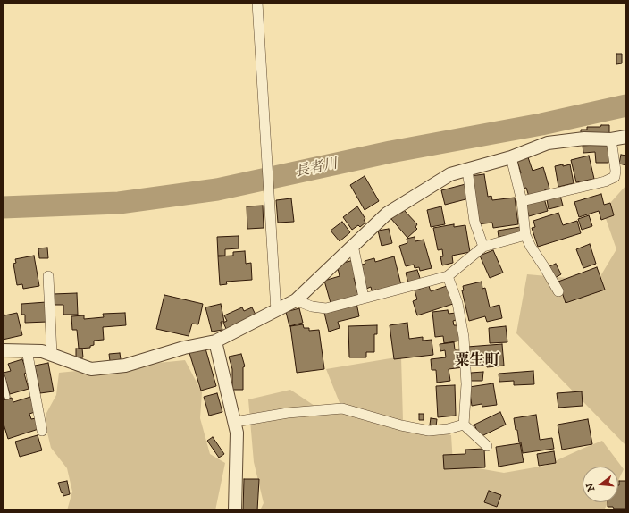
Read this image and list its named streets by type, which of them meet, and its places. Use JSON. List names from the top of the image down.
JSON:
{
  "districts": ["粟生町"],
  "water": ["長者川"],
  "north": "left"
}
